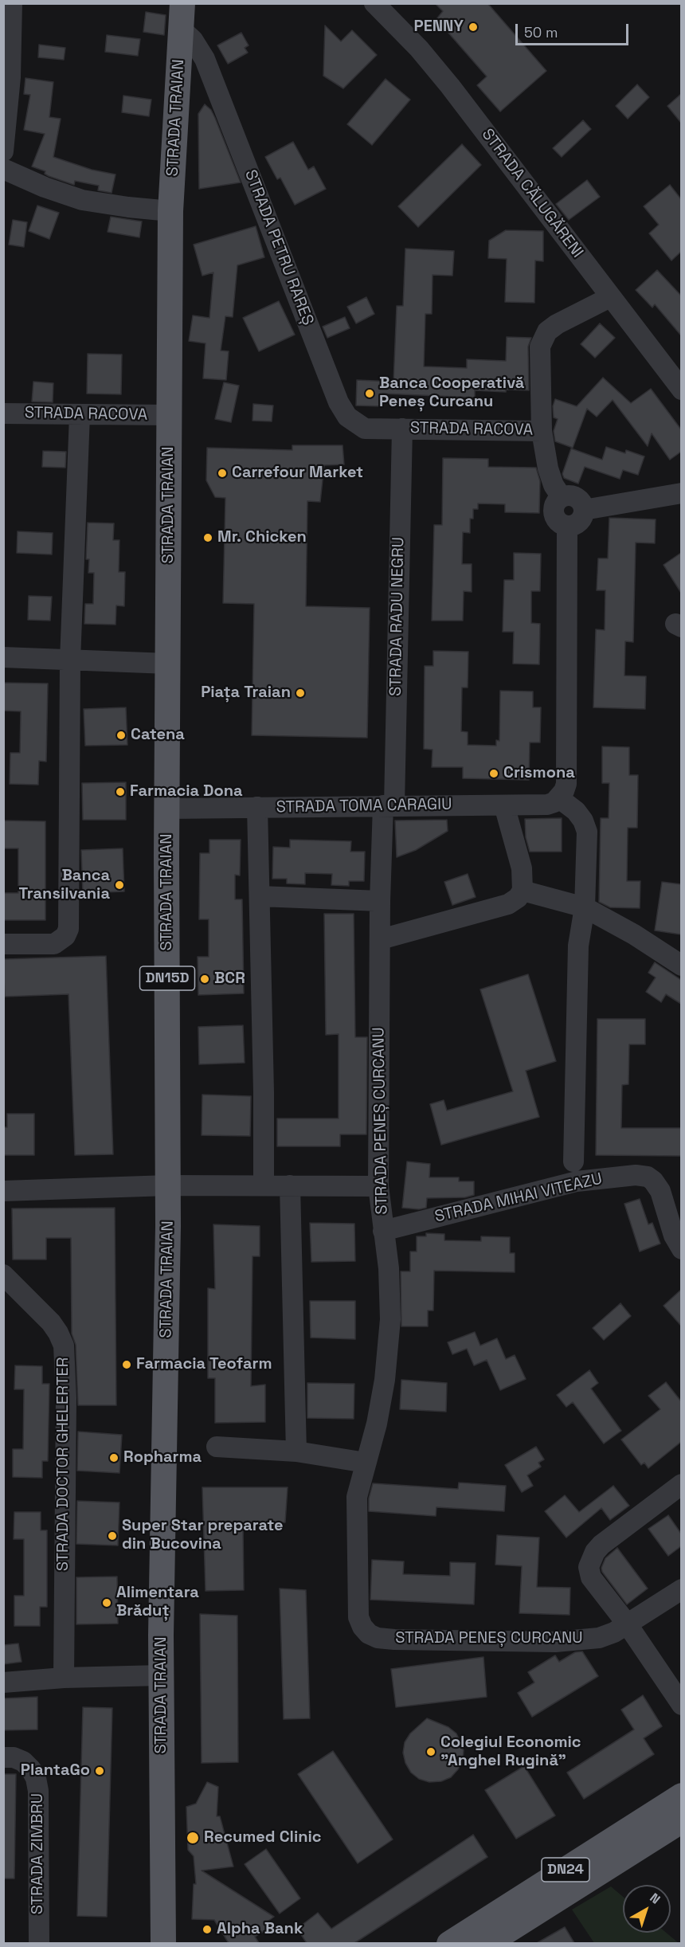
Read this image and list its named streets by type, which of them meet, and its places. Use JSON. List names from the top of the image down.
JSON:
{
  "streets": {
    "main road": ["STRADA TRAIAN", "DN15D", "DN24"],
    "street": [
      "STRADA CĂLUGĂRENI",
      "STRADA PETRU RAREȘ",
      "STRADA RACOVA",
      "STRADA RADU NEGRU",
      "STRADA TOMA CARAGIU",
      "STRADA PENEȘ CURCANU",
      "STRADA MIHAI VITEAZU",
      "STRADA DOCTOR GHELERTER",
      "STRADA ZIMBRU"
    ]
  },
  "crossings": [
    ["STRADA TRAIAN", "STRADA PETRU RAREȘ"],
    ["STRADA TRAIAN", "STRADA RACOVA"],
    ["STRADA TRAIAN", "STRADA TOMA CARAGIU"],
    ["STRADA CĂLUGĂRENI", "STRADA RACOVA"],
    ["STRADA PETRU RAREȘ", "STRADA RACOVA"],
    ["STRADA PETRU RAREȘ", "STRADA RADU NEGRU"],
    ["STRADA RACOVA", "STRADA RADU NEGRU"],
    ["STRADA RADU NEGRU", "STRADA TOMA CARAGIU"],
    ["STRADA RADU NEGRU", "STRADA PENEȘ CURCANU"],
    ["STRADA TOMA CARAGIU", "STRADA PENEȘ CURCANU"],
    ["STRADA PENEȘ CURCANU", "STRADA MIHAI VITEAZU"]
  ],
  "places": [
    "PENNY",
    "Banca Cooperativă Peneș Curcanu",
    "Carrefour Market",
    "Mr. Chicken",
    "Piața Traian",
    "Catena",
    "Crismona",
    "Farmacia Dona",
    "Banca Transilvania",
    "BCR",
    "Farmacia Teofarm",
    "Ropharma",
    "Super Star preparate din Bucovina",
    "Alimentara Brăduț",
    "Colegiul Economic \"Anghel Rugină\"",
    "PlantaGo",
    "Recumed Clinic",
    "Alpha Bank"
  ],
  "scale_bar": "50 m",
  "north": "top right"
}
